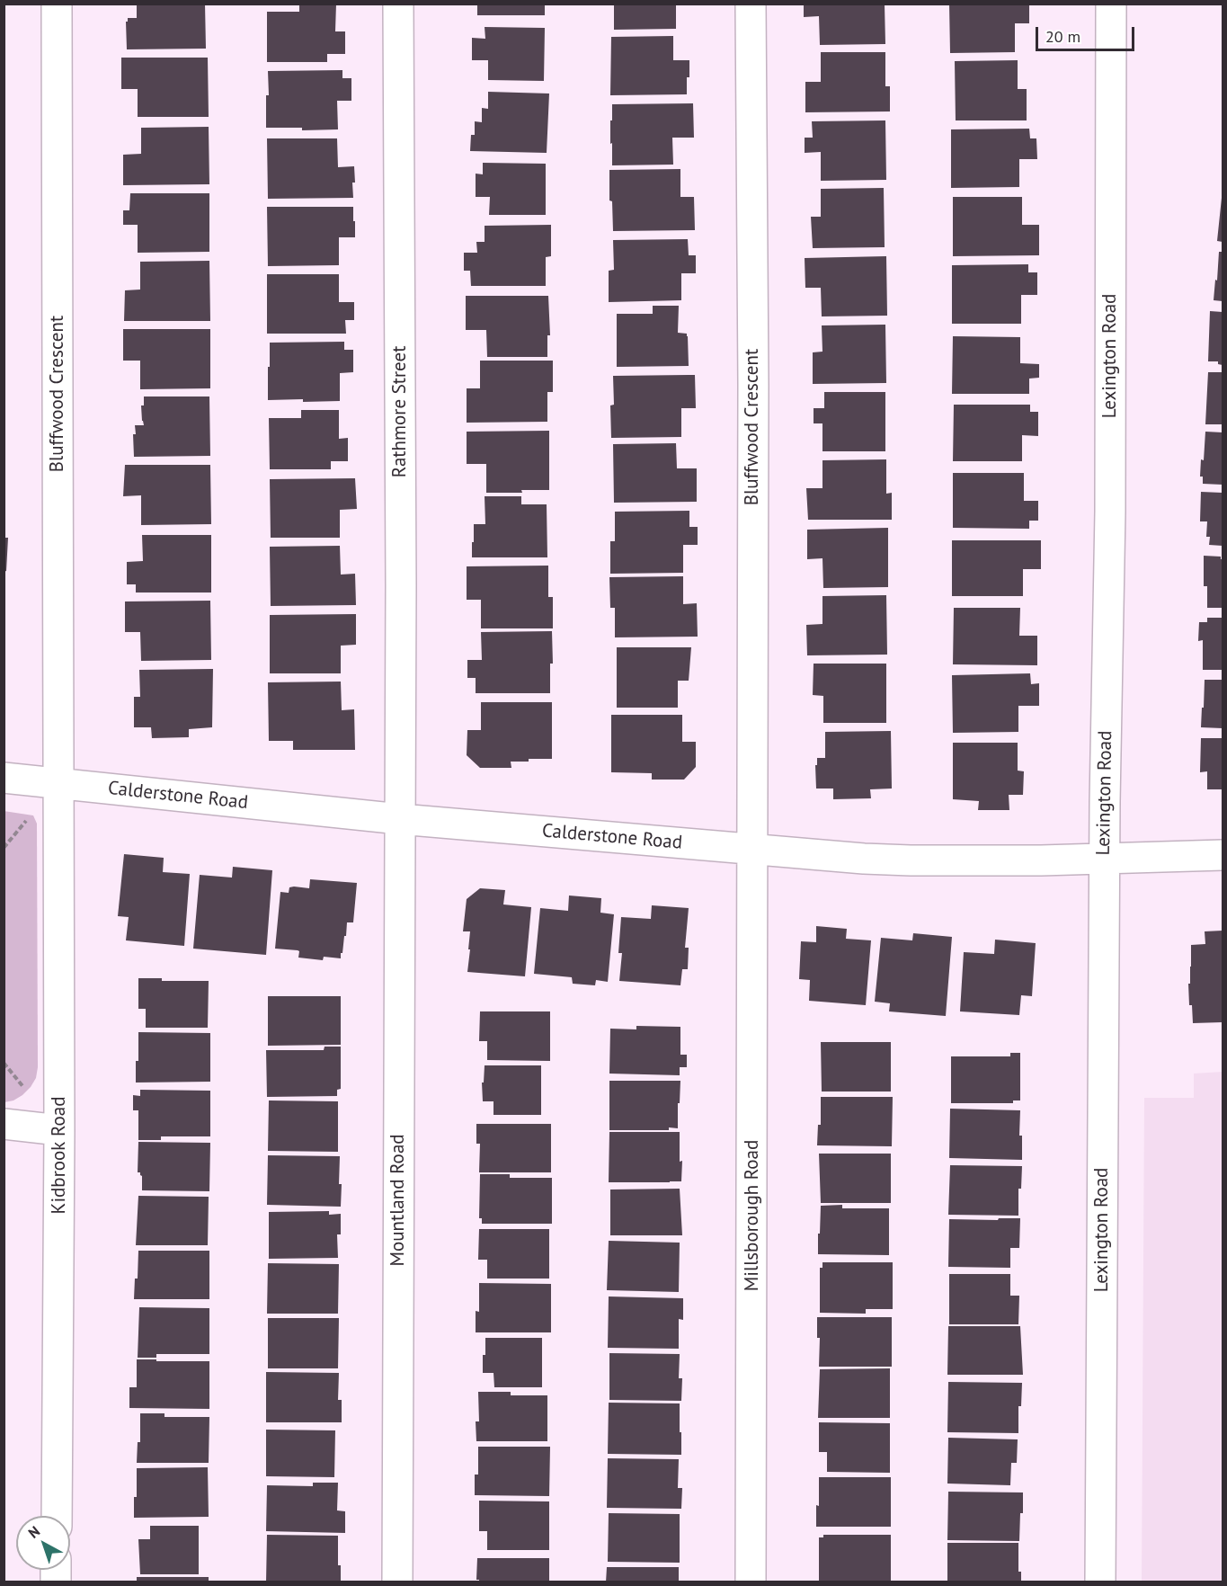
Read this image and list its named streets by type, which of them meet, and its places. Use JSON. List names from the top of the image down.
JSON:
{
  "streets": {
    "street": [
      "Lexington Road",
      "Bluffwood Crescent",
      "Rathmore Street",
      "Calderstone Road",
      "Kidbrook Road",
      "Mountland Road",
      "Millsborough Road"
    ]
  },
  "crossings": [
    ["Lexington Road", "Calderstone Road"],
    ["Bluffwood Crescent", "Calderstone Road"],
    ["Bluffwood Crescent", "Kidbrook Road"],
    ["Bluffwood Crescent", "Millsborough Road"],
    ["Rathmore Street", "Calderstone Road"],
    ["Rathmore Street", "Mountland Road"],
    ["Calderstone Road", "Kidbrook Road"],
    ["Calderstone Road", "Mountland Road"],
    ["Calderstone Road", "Millsborough Road"]
  ],
  "scale_bar": "20 m",
  "north": "top left"
}
